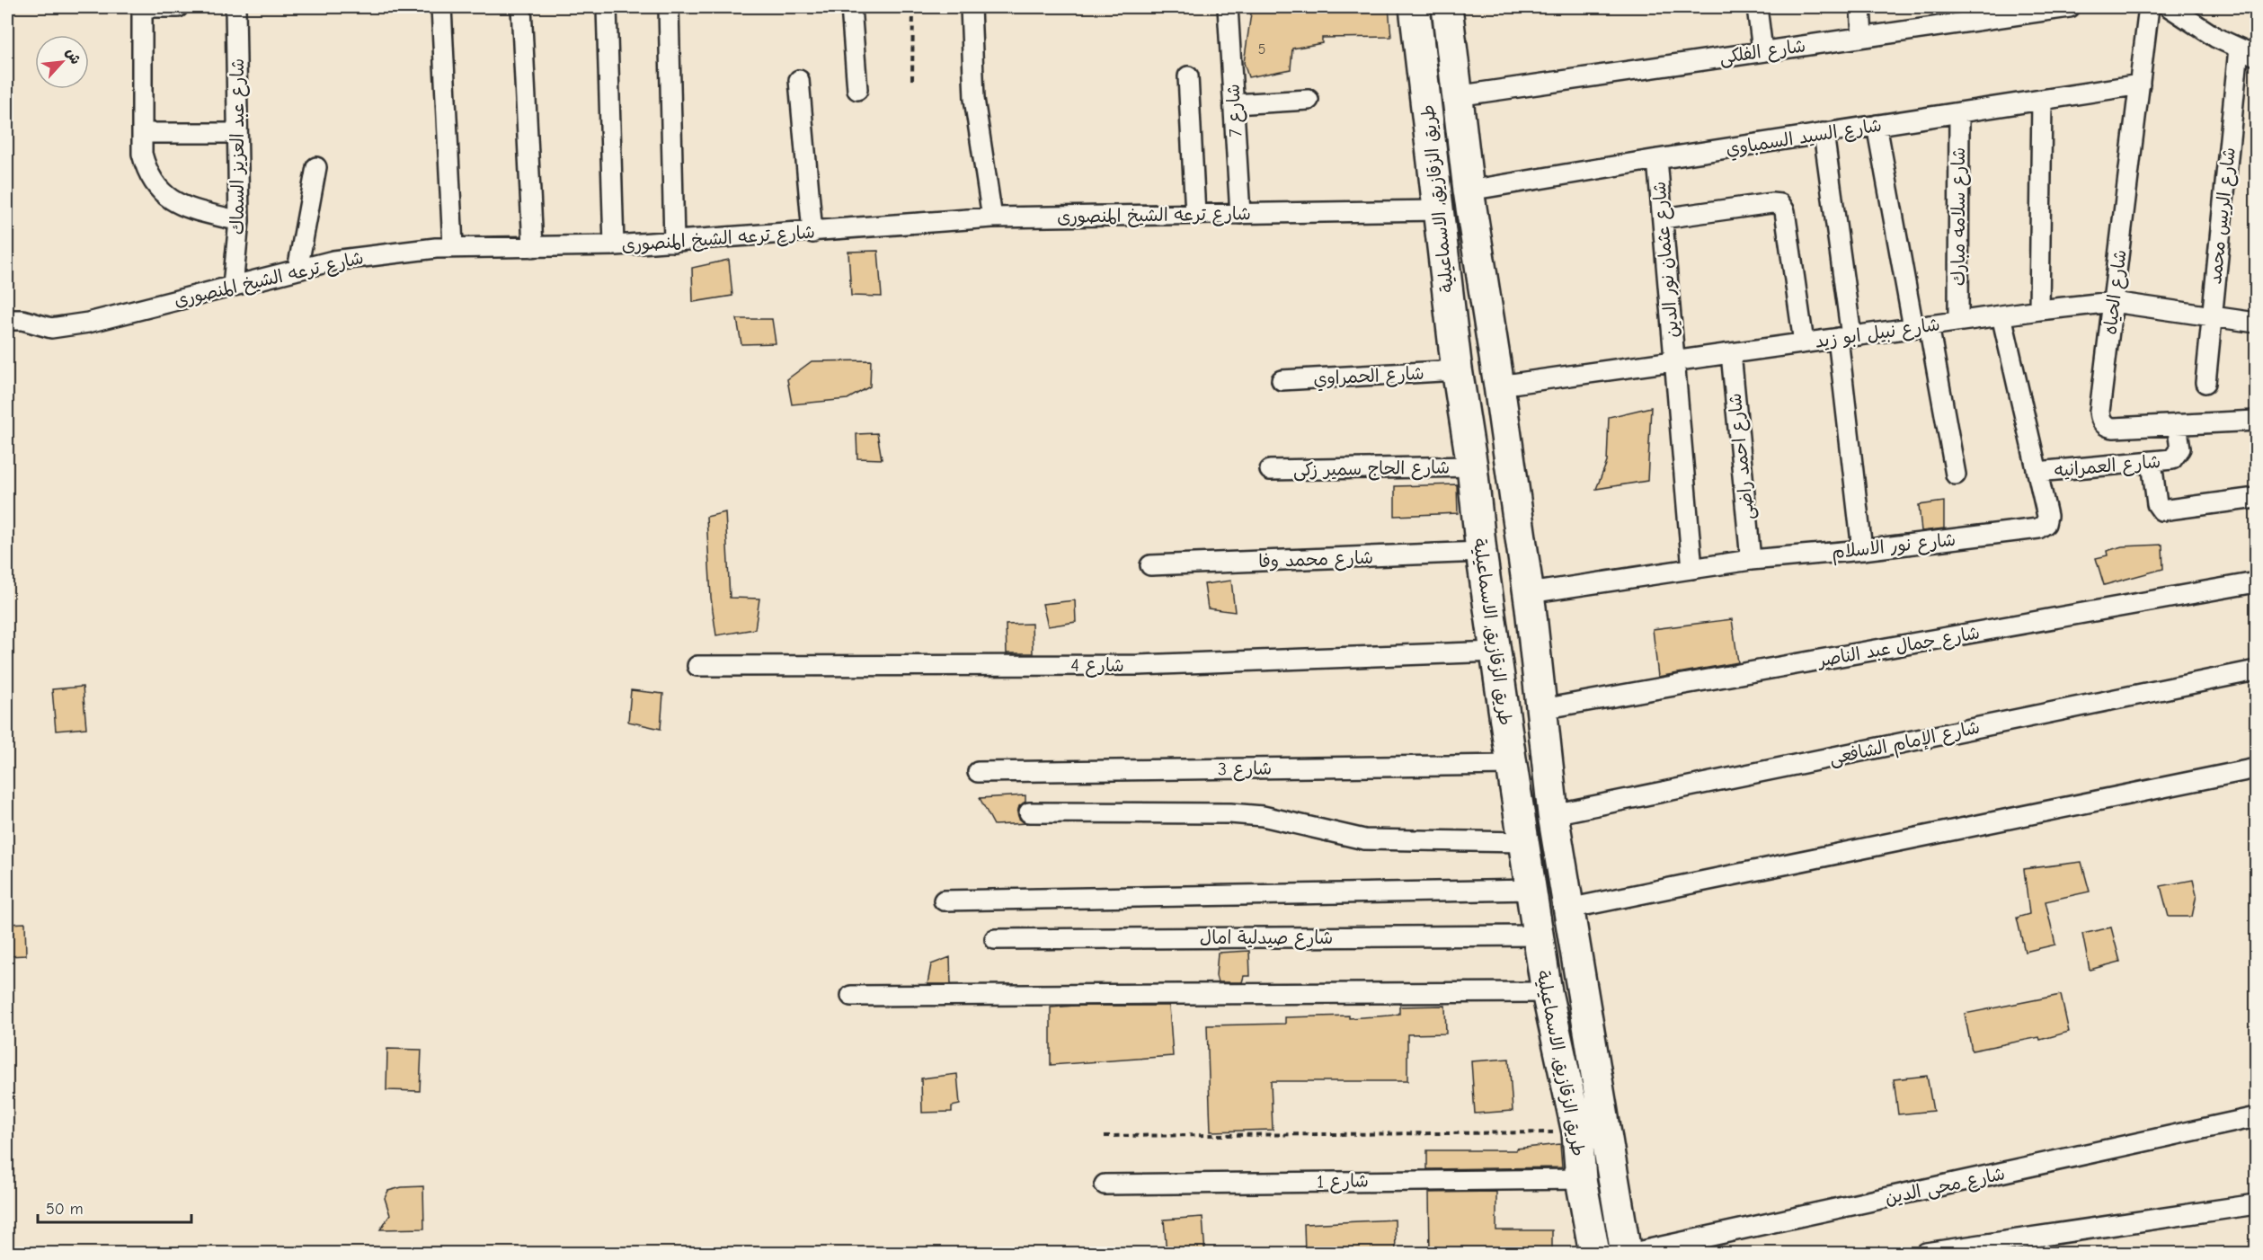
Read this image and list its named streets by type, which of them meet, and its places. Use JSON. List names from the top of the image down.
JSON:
{
  "streets": {
    "highway": ["طريق الزقازيق, الاسماعيلية"],
    "street": [
      "شارع الفلكى",
      "شارع 7",
      "شارع السيد السمباوي",
      "شارع عبد العزيز السماك",
      "شارع ترعه الشيخ المنصورى",
      "شارع الريس محمد",
      "شارع سلامه مبارك",
      "شارع عثمان نور الدين",
      "شارع الحياه",
      "شارع نبيل ابو زيد",
      "شارع الحمراوي",
      "شارع احمد راضى",
      "شارع العمرانيه",
      "شارع الحاج سمير زكى",
      "شارع نور الاسلام",
      "شارع محمد وفا",
      "شارع جمال عبد الناصر",
      "شارع 4",
      "شارع الإمام الشافعى",
      "شارع 3",
      "شارع صيدلية امال",
      "شارع 1",
      "شارع محى الدين"
    ]
  },
  "crossings": [
    ["شارع الفلكى", "طريق الزقازيق, الاسماعيلية"],
    ["شارع 7", "شارع ترعه الشيخ المنصورى"],
    ["شارع السيد السمباوي", "طريق الزقازيق, الاسماعيلية"],
    ["شارع السيد السمباوي", "شارع سلامه مبارك"],
    ["شارع السيد السمباوي", "شارع عثمان نور الدين"],
    ["شارع السيد السمباوي", "شارع الحياه"],
    ["شارع عبد العزيز السماك", "شارع ترعه الشيخ المنصورى"],
    ["طريق الزقازيق, الاسماعيلية", "شارع ترعه الشيخ المنصورى"],
    ["طريق الزقازيق, الاسماعيلية", "شارع نبيل ابو زيد"],
    ["طريق الزقازيق, الاسماعيلية", "شارع الحمراوي"],
    ["طريق الزقازيق, الاسماعيلية", "شارع الحاج سمير زكى"],
    ["طريق الزقازيق, الاسماعيلية", "شارع نور الاسلام"],
    ["طريق الزقازيق, الاسماعيلية", "شارع محمد وفا"],
    ["طريق الزقازيق, الاسماعيلية", "شارع جمال عبد الناصر"],
    ["طريق الزقازيق, الاسماعيلية", "شارع 4"],
    ["طريق الزقازيق, الاسماعيلية", "شارع الإمام الشافعى"],
    ["طريق الزقازيق, الاسماعيلية", "شارع 3"],
    ["طريق الزقازيق, الاسماعيلية", "شارع صيدلية امال"],
    ["طريق الزقازيق, الاسماعيلية", "شارع 1"],
    ["شارع الريس محمد", "شارع نبيل ابو زيد"],
    ["شارع سلامه مبارك", "شارع نبيل ابو زيد"],
    ["شارع عثمان نور الدين", "شارع نبيل ابو زيد"],
    ["شارع عثمان نور الدين", "شارع نور الاسلام"],
    ["شارع الحياه", "شارع نبيل ابو زيد"],
    ["شارع الحياه", "شارع العمرانيه"],
    ["شارع نبيل ابو زيد", "شارع احمد راضى"],
    ["شارع نبيل ابو زيد", "شارع نور الاسلام"],
    ["شارع احمد راضى", "شارع نور الاسلام"],
    ["شارع العمرانيه", "شارع نور الاسلام"]
  ],
  "house_numbers": ["5"],
  "scale_bar": "50 m",
  "north": "top right"
}
